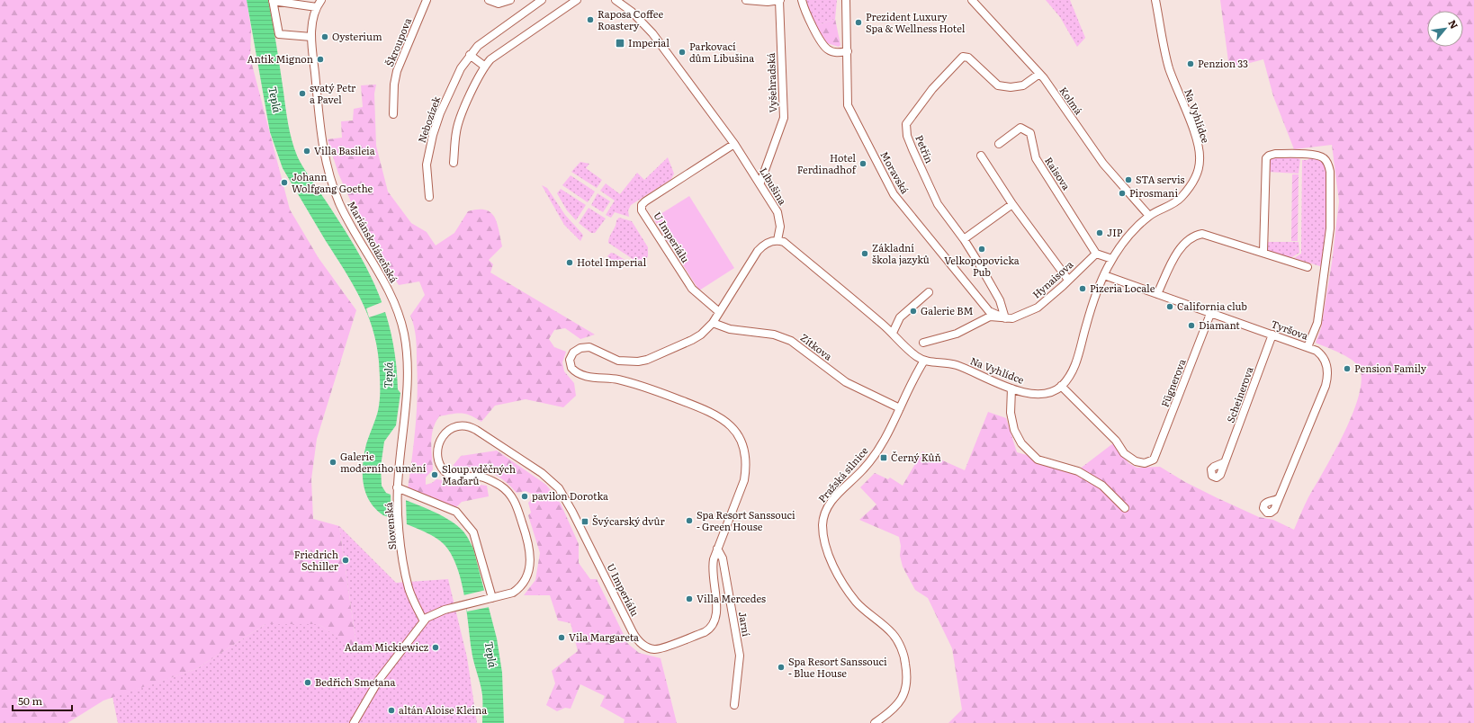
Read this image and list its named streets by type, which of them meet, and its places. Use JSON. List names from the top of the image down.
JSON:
{
  "streets": {
    "street": [
      "Škroupova",
      "Vyšehradská",
      "Kolmá",
      "Na Vyhlídce",
      "Nebozízek",
      "Petřín",
      "Moravská",
      "Raisova",
      "Libušina",
      "U Imperiálu",
      "Mariánskolázeňská",
      "Hynaisova",
      "Tyršova",
      "Zítkova",
      "Fügnerova",
      "Scheinerova",
      "Pražská silnice",
      "Slovenská",
      "Jarní"
    ]
  },
  "crossings": [
    ["Vyšehradská", "Libušina"],
    ["Kolmá", "Na Vyhlídce"],
    ["Kolmá", "Petřín"],
    ["Na Vyhlídce", "Tyršova"],
    ["Na Vyhlídce", "Fügnerova"],
    ["Na Vyhlídce", "Pražská silnice"],
    ["Petřín", "Moravská"],
    ["Petřín", "Hynaisova"],
    ["Moravská", "Hynaisova"],
    ["Raisova", "Hynaisova"],
    ["Libušina", "U Imperiálu"],
    ["U Imperiálu", "Zítkova"],
    ["U Imperiálu", "Slovenská"],
    ["U Imperiálu", "Jarní"],
    ["Mariánskolázeňská", "Slovenská"],
    ["Tyršova", "Fügnerova"],
    ["Tyršova", "Scheinerova"],
    ["Zítkova", "Pražská silnice"]
  ],
  "water": ["Teplá"],
  "places": {
    "other": [
      "Raposa Coffee Roastery",
      "Prezident Luxury Spa & Wellness Hotel",
      "Oysterium",
      "Parkovací dům Libušina",
      "Antik Mignon",
      "Penzion 33",
      "svatý Petr a Pavel",
      "Villa Basileia",
      "Hotel Ferdinadhof",
      "STA servis",
      "Johann Wolfgang Goethe",
      "Pirosmani",
      "JIP",
      "Velkopopovicka Pub",
      "Základní škola jazyků",
      "Hotel Imperial",
      "Pizeria Locale",
      "California club",
      "Galerie BM",
      "Diamant",
      "Pension Family",
      "Galerie moderního umění",
      "Sloup vděčných Maďarů",
      "pavilon Dorotka",
      "Spa Resort Sanssouci - Green House",
      "Friedrich Schiller",
      "Villa Mercedes",
      "Vila Margareta",
      "Adam Mickiewicz",
      "Spa Resort Sanssouci - Blue House",
      "Bedřich Smetana",
      "altán Aloise Kleina"
    ],
    "transit": ["Imperial", "Černý Kůň", "Švýcarský dvůr"]
  },
  "scale_bar": "50 m",
  "north": "top right"
}
